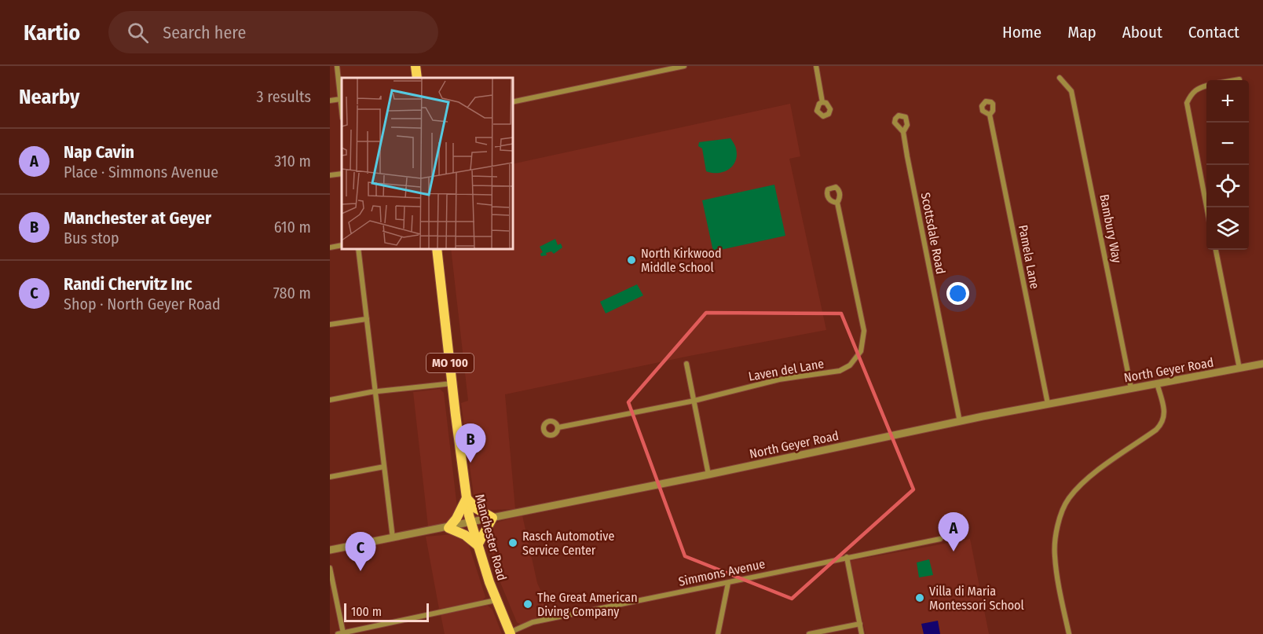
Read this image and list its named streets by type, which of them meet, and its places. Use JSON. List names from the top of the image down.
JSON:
{
  "streets": {
    "main road": ["MO 100", "Manchester Road"],
    "street": [
      "Bambury Way",
      "Scottsdale Road",
      "Pamela Lane",
      "Laven del Lane",
      "North Geyer Road",
      "Simmons Avenue"
    ]
  },
  "crossings": [
    ["Bambury Way", "North Geyer Road"],
    ["Scottsdale Road", "North Geyer Road"],
    ["Pamela Lane", "North Geyer Road"],
    ["North Geyer Road", "Manchester Road"],
    ["Manchester Road", "Simmons Avenue"]
  ],
  "places": [
    "North Kirkwood Middle School",
    "Rasch Automotive Service Center",
    "Villa di Maria Montessori School",
    "The Great American Diving Company"
  ],
  "scale_bar": "100 m",
  "page": {
    "header": "Kartio",
    "search": "Search here",
    "nav": [
      "Home",
      "Map",
      "About",
      "Contact"
    ],
    "heading": ["Nearby", "3 results"],
    "map_buttons": ["+", "−"],
    "list": [
      {
        "mark": "A",
        "name": "Nap Cavin",
        "note": "Place · Simmons Avenue",
        "value": "310 m"
      },
      {
        "mark": "B",
        "name": "Manchester at Geyer",
        "note": "Bus stop",
        "value": "610 m"
      },
      {
        "mark": "C",
        "name": "Randi Chervitz Inc",
        "note": "Shop · North Geyer Road",
        "value": "780 m"
      }
    ],
    "pins": ["B", "A", "C"],
    "scale": "100 m"
  }
}
